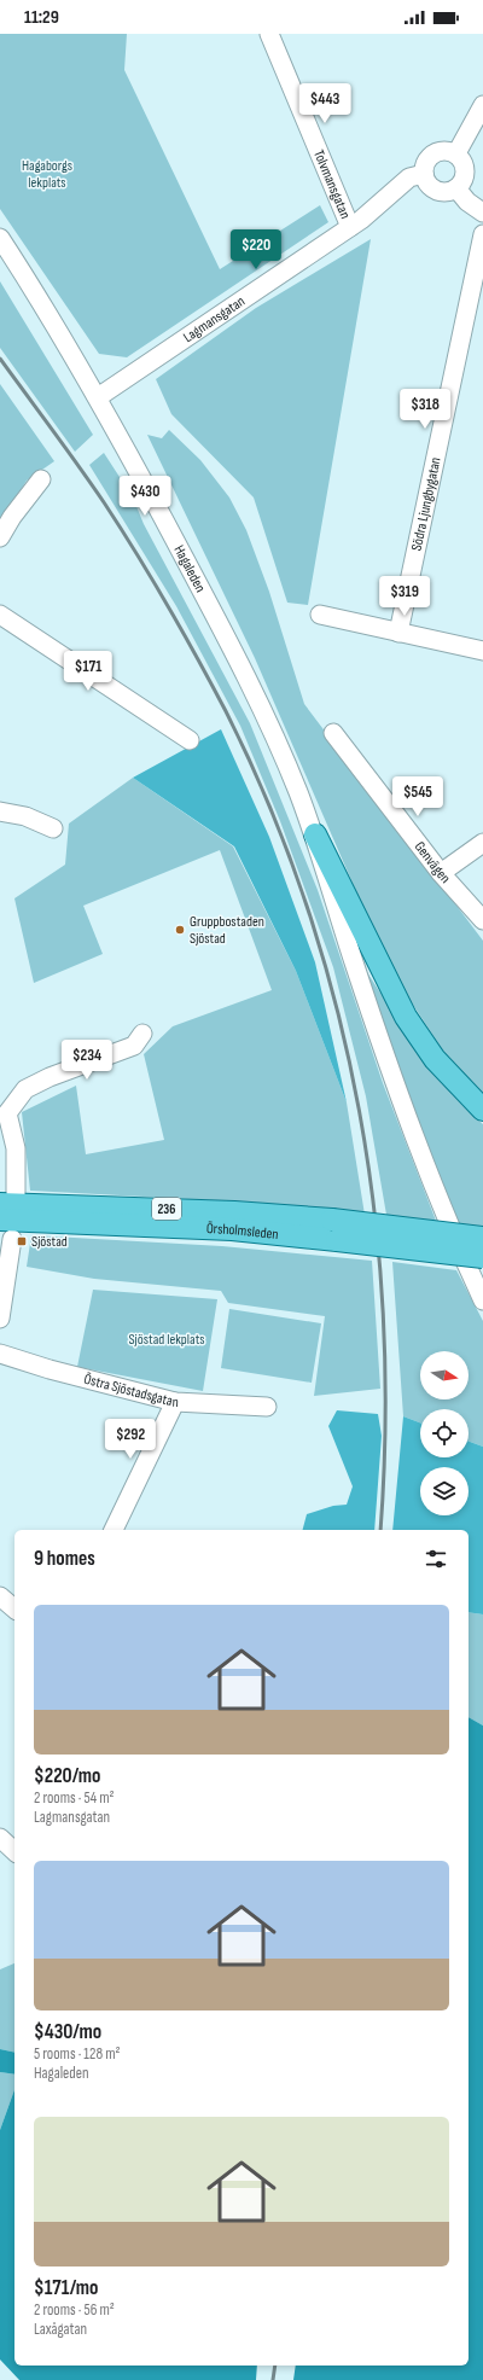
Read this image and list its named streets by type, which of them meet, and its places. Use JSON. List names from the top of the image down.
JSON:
{
  "streets": {
    "main road": ["236", "Örsholmsleden"],
    "street": [
      "Tolvmansgatan",
      "Lagmansgatan",
      "Södra Ljungbygatan",
      "Hagaleden",
      "Genvägen",
      "Östra Sjöstadsgatan"
    ]
  },
  "crossings": [
    ["Tolvmansgatan", "Lagmansgatan"],
    ["Lagmansgatan", "Hagaleden"]
  ],
  "parks": ["Hagaborgs lekplats", "Sjöstad lekplats"],
  "places": {
    "other": ["Gruppbostaden Sjöstad"],
    "transit": ["Sjöstad"]
  },
  "north": "right",
  "page": {
    "status": "11:29",
    "price": [
      "$443",
      "$220",
      "$318",
      "$430",
      "$319",
      "$171",
      "$545",
      "$234",
      "$292"
    ],
    "heading": "9 homes",
    "list": [
      {
        "name": "$220/mo",
        "note": "2 rooms · 54 m² · Lagmansgatan"
      },
      {
        "name": "$430/mo",
        "note": "5 rooms · 128 m² · Hagaleden"
      },
      {
        "name": "$171/mo",
        "note": "2 rooms · 56 m² · Laxågatan"
      }
    ]
  }
}
